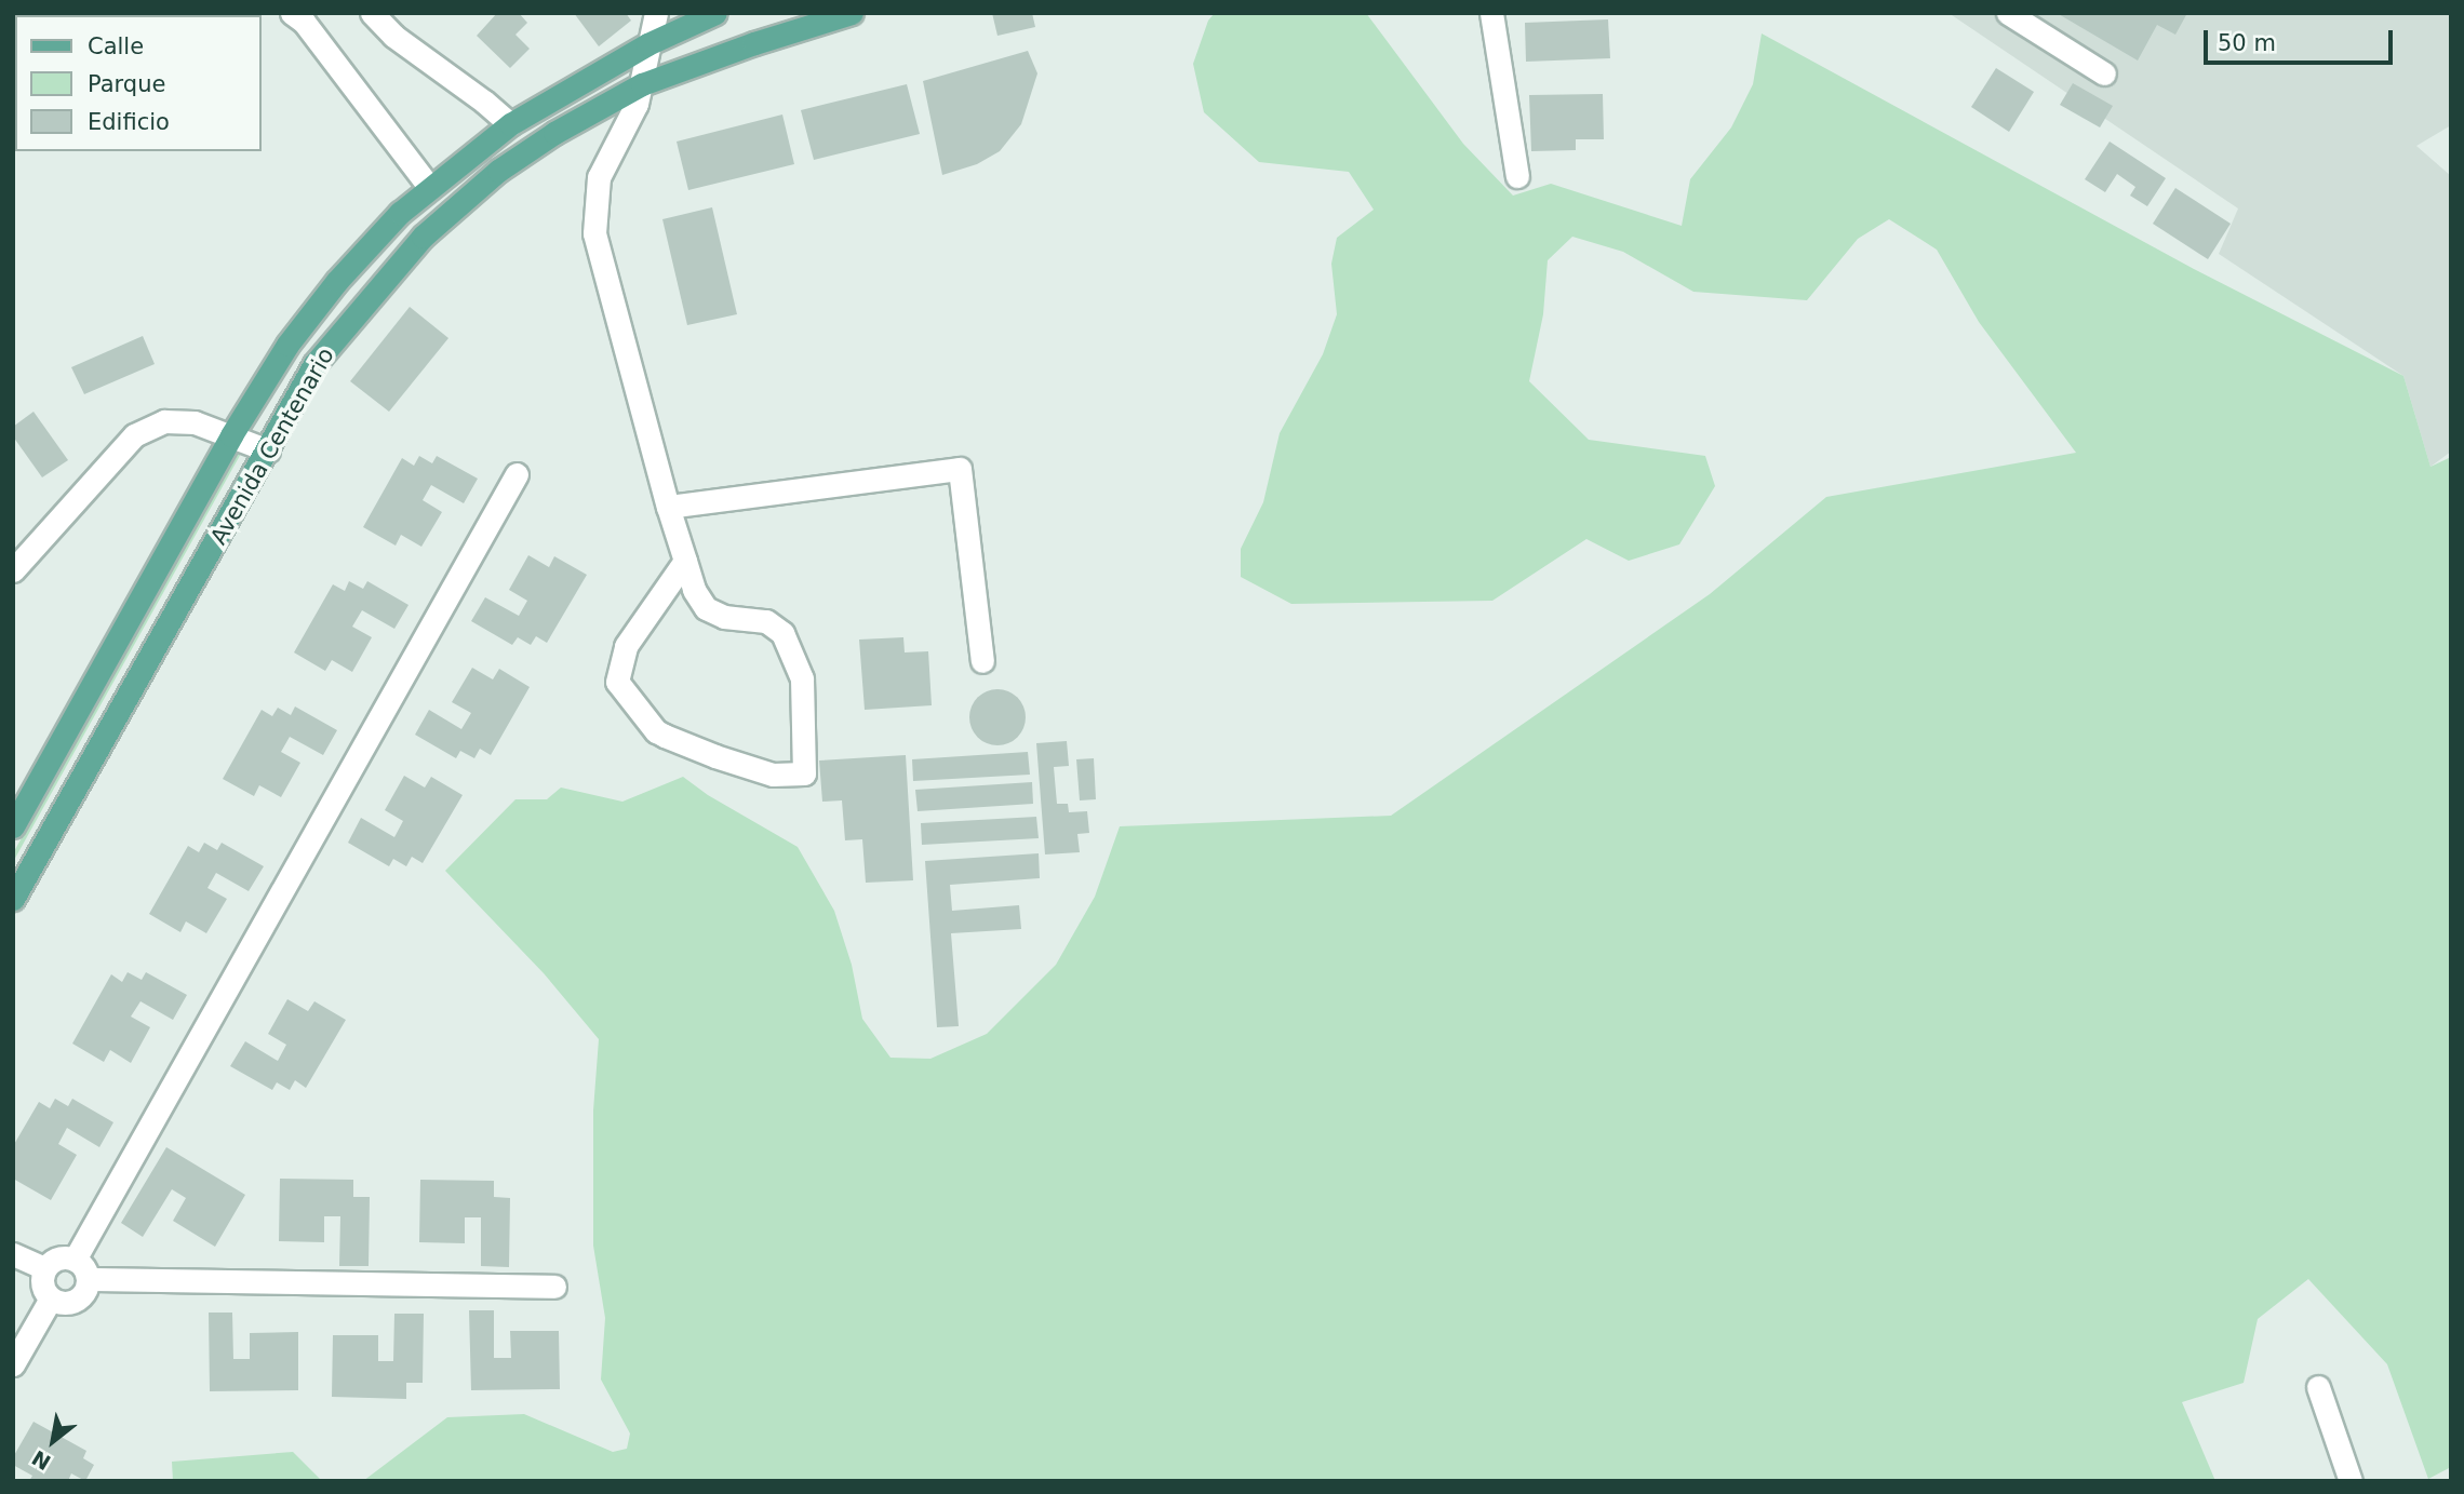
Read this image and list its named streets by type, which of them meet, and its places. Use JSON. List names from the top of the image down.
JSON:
{
  "streets": {
    "main road": ["Avenida Centenario"]
  },
  "legend": ["Calle", "Parque", "Edificio"],
  "scale_bar": "50 m",
  "north": "bottom left"
}
